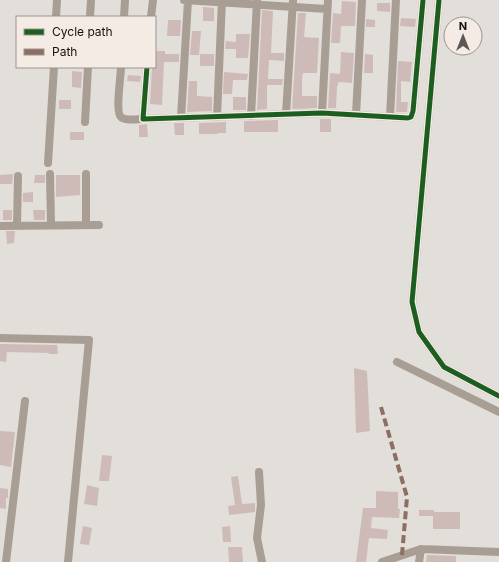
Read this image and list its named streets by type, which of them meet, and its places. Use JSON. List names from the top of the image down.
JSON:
{
  "legend": ["Cycle path", "Path"],
  "north": "top"
}
